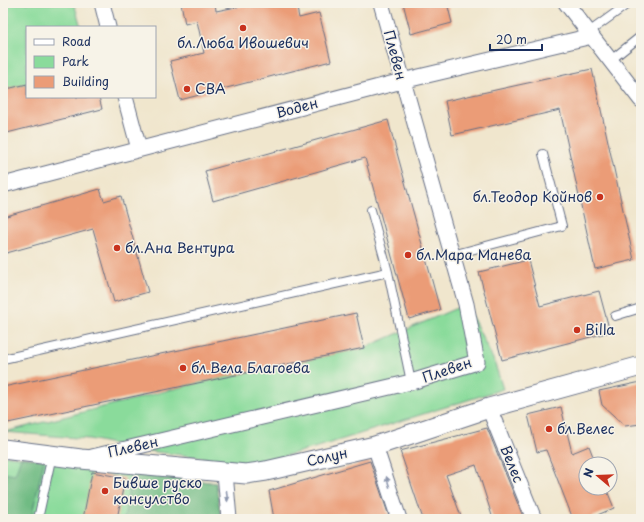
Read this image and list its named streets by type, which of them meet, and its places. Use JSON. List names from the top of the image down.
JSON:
{
  "streets": {
    "street": [
      "Плевен",
      "Воден",
      "Солун",
      "Велес"
    ]
  },
  "crossings": [
    ["Плевен", "Воден"],
    ["Плевен", "Солун"],
    ["Солун", "Велес"]
  ],
  "places": [
    "бл.Люба Ивошевич",
    "CBA",
    "бл.Теодор Койнов",
    "бл.Ана Вентура",
    "бл.Мара Манева",
    "Billa",
    "бл.Вела Благоева",
    "бл.Велес",
    "Бивше руско консулство"
  ],
  "legend": ["Road", "Park", "Building"],
  "scale_bar": "20 m",
  "north": "left"
}
